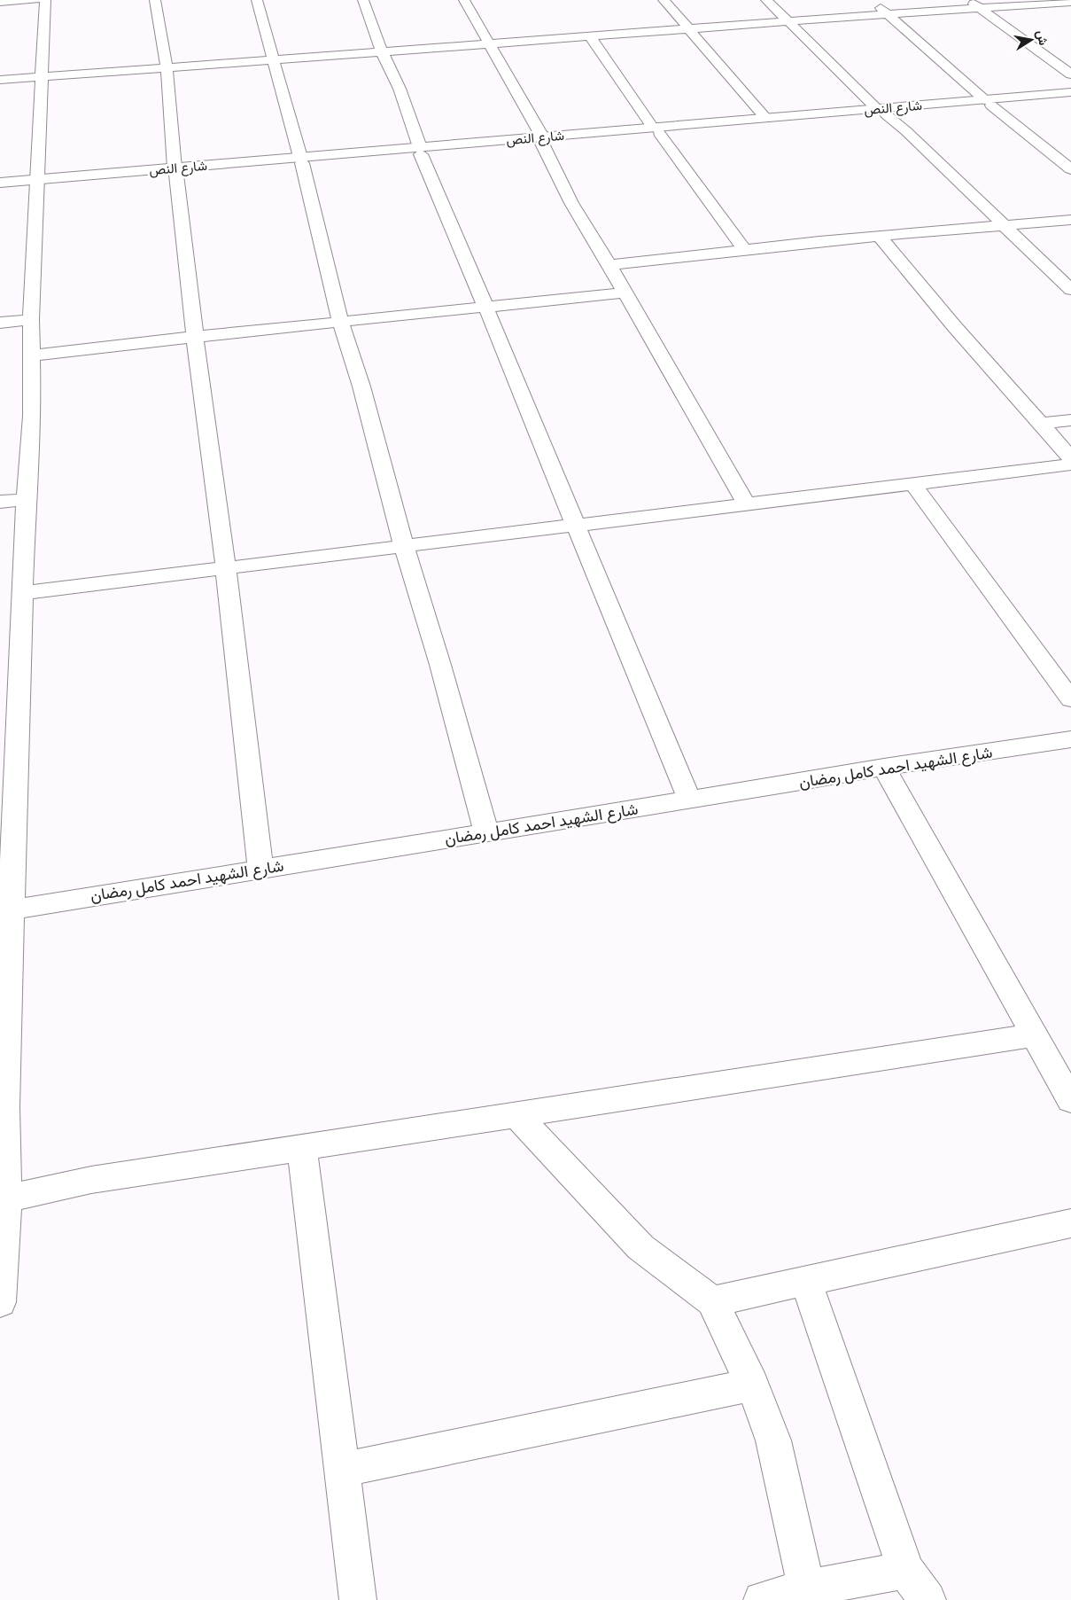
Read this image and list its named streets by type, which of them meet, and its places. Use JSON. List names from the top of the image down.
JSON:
{
  "streets": {
    "street": ["شارع النص", "شارع الشهيد احمد كامل رمضان"]
  },
  "north": "right"
}
